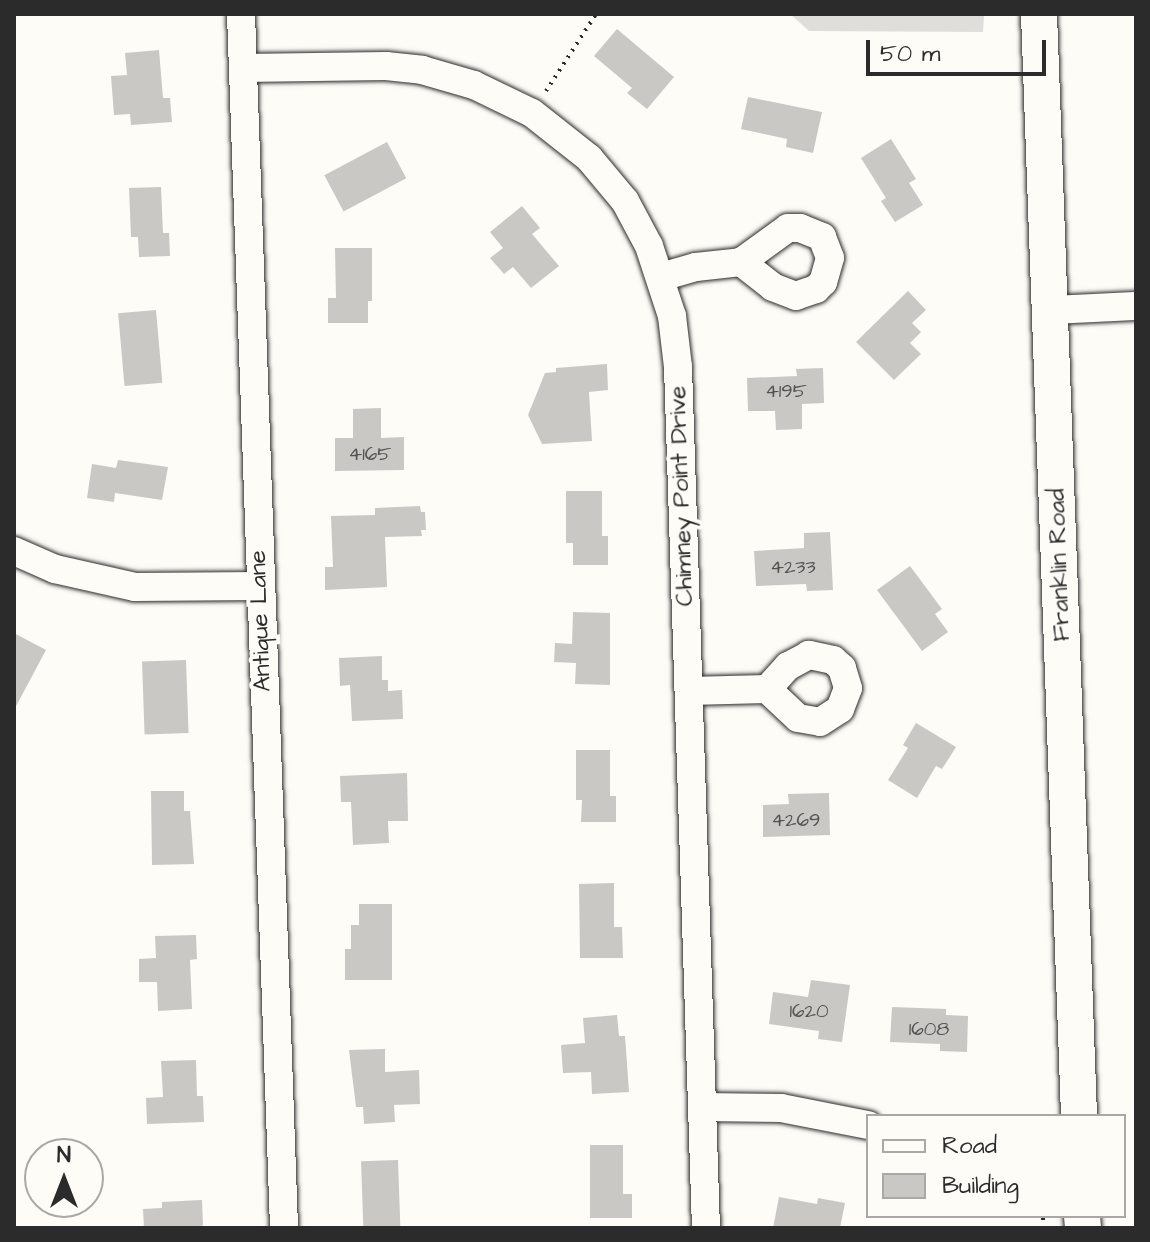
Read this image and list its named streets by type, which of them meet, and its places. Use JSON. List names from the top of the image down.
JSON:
{
  "streets": {
    "street": ["Chimney Point Drive", "Franklin Road", "Antique Lane"]
  },
  "crossings": [
    ["Chimney Point Drive", "Antique Lane"]
  ],
  "house_numbers": [
    "4195",
    "4165",
    "4233",
    "4269",
    "1620",
    "1608"
  ],
  "legend": ["Road", "Building"],
  "scale_bar": "50 m",
  "north": "top"
}
